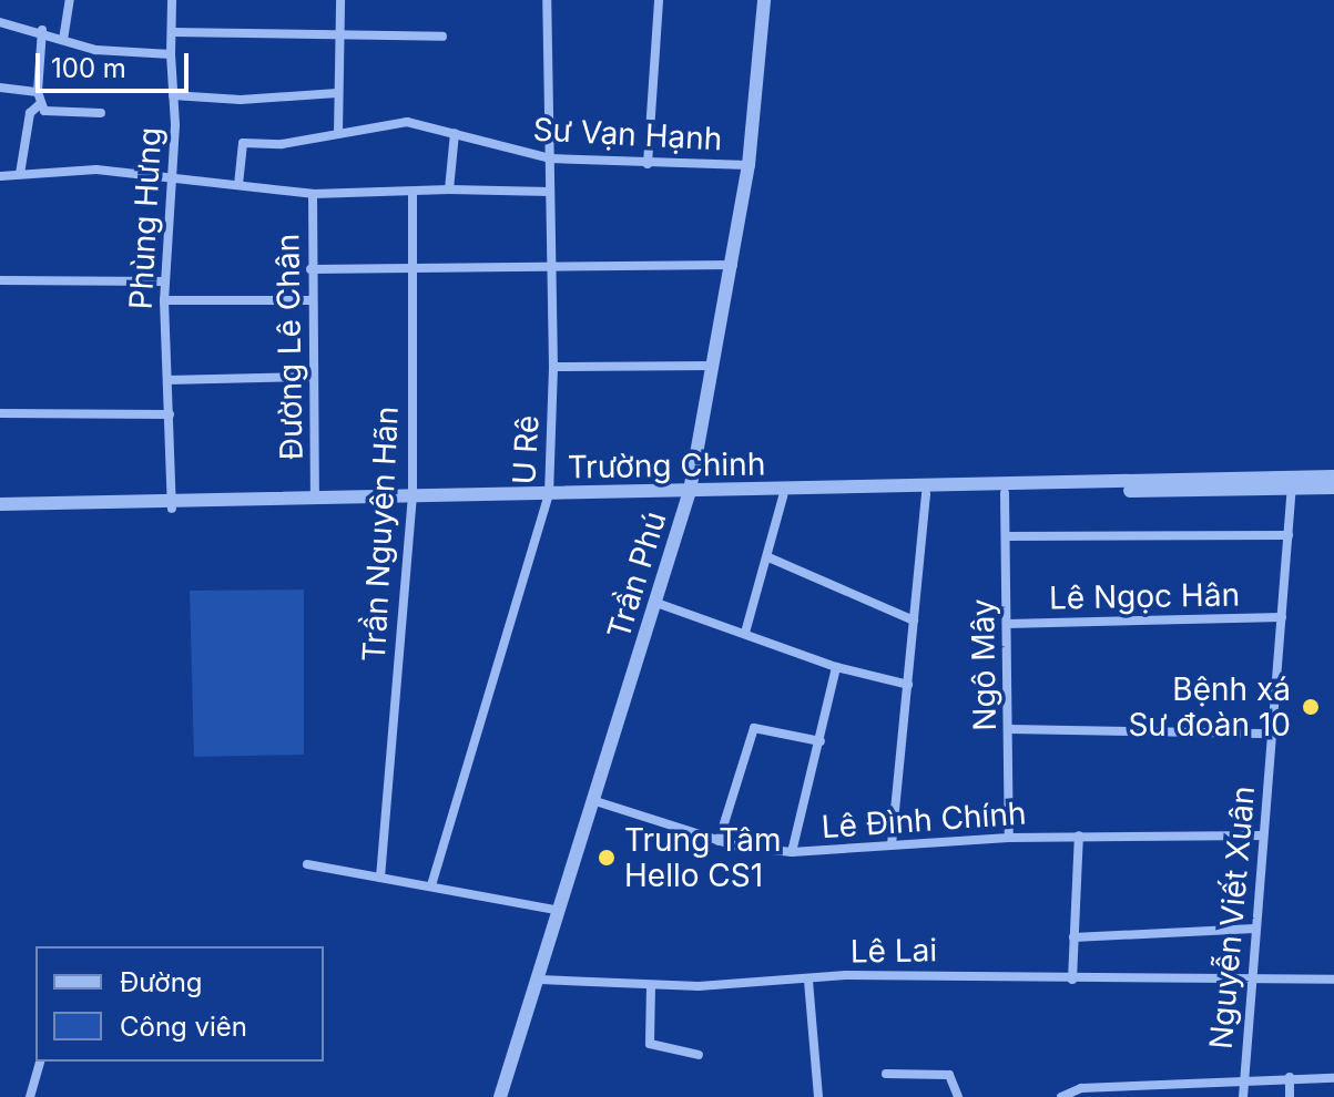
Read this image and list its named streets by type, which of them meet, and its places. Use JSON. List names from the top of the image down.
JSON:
{
  "streets": {
    "street": [
      "Sư Vạn Hạnh",
      "Phùng Hưng",
      "Đường Lê Chân",
      "U Rê",
      "Trường Chinh",
      "Trần Nguyên Hãn",
      "Trần Phú",
      "Lê Ngọc Hân",
      "Ngô Mây",
      "Lê Đình Chính",
      "Nguyễn Viết Xuân",
      "Lê Lai"
    ]
  },
  "crossings": [
    ["Sư Vạn Hạnh", "U Rê"],
    ["Sư Vạn Hạnh", "Trần Phú"],
    ["Phùng Hưng", "Trường Chinh"],
    ["Đường Lê Chân", "Trường Chinh"],
    ["U Rê", "Trường Chinh"],
    ["Trường Chinh", "Trần Nguyên Hãn"],
    ["Trường Chinh", "Trần Phú"],
    ["Trường Chinh", "Ngô Mây"],
    ["Trường Chinh", "Nguyễn Viết Xuân"],
    ["Trần Phú", "Lê Đình Chính"],
    ["Trần Phú", "Lê Lai"],
    ["Lê Ngọc Hân", "Ngô Mây"],
    ["Lê Ngọc Hân", "Nguyễn Viết Xuân"],
    ["Ngô Mây", "Lê Đình Chính"],
    ["Lê Đình Chính", "Nguyễn Viết Xuân"],
    ["Nguyễn Viết Xuân", "Lê Lai"]
  ],
  "places": ["Bệnh xá Sư đoàn 10", "Trung Tâm Hello CS1"],
  "legend": ["Đường", "Công viên"],
  "scale_bar": "100 m"
}
